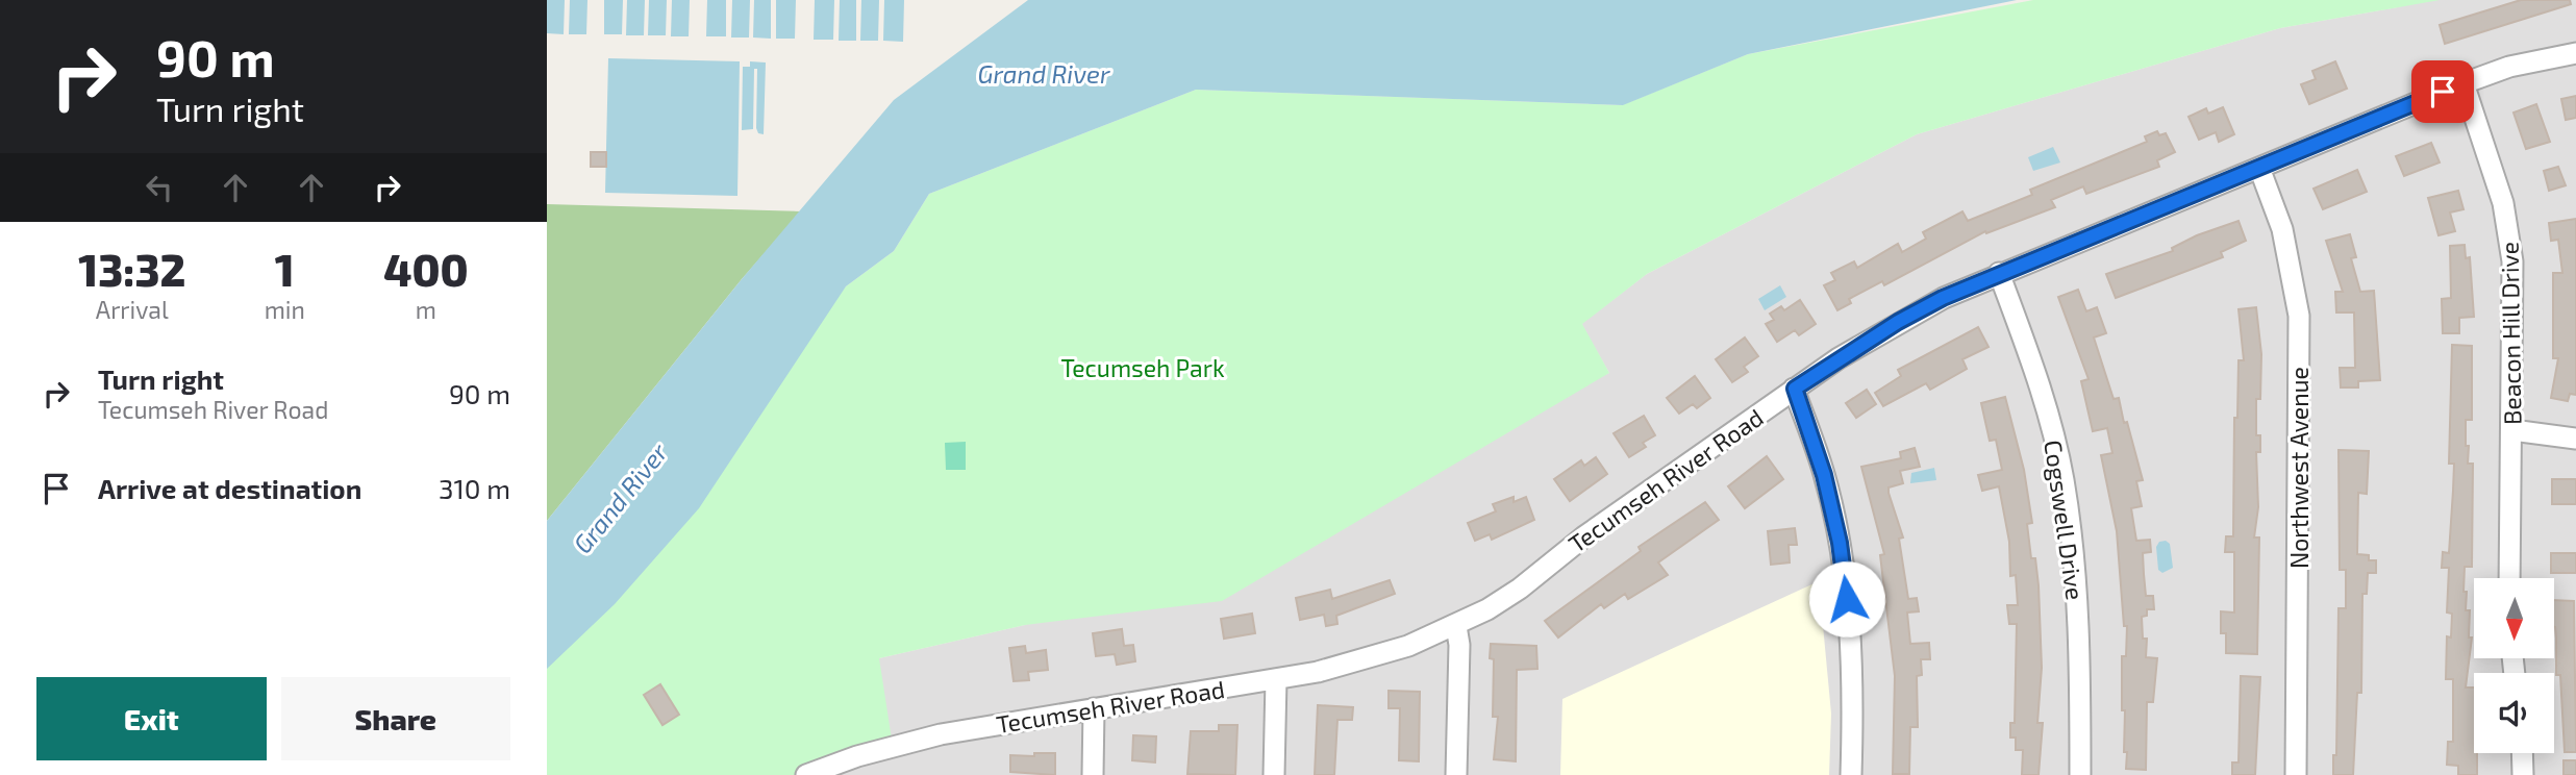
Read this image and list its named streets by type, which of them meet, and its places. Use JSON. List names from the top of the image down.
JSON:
{
  "streets": {
    "street": [
      "Beacon Hill Drive",
      "Northwest Avenue",
      "Tecumseh River Road",
      "Cogswell Drive"
    ]
  },
  "crossings": [
    ["Beacon Hill Drive", "Tecumseh River Road"],
    ["Northwest Avenue", "Tecumseh River Road"],
    ["Tecumseh River Road", "Cogswell Drive"]
  ],
  "water": ["Grand River"],
  "parks": ["Tecumseh Park"],
  "north": "bottom",
  "page": {
    "turn": ["90 m", "Turn right"],
    "eta": [
      "13:32",
      "Arrival",
      "1",
      "min",
      "400",
      "m"
    ],
    "list": [
      {
        "name": "Turn right",
        "note": "Tecumseh River Road",
        "value": "90 m"
      },
      {
        "name": "Arrive at destination",
        "value": "310 m"
      }
    ],
    "buttons": ["Exit", "Share"]
  }
}
